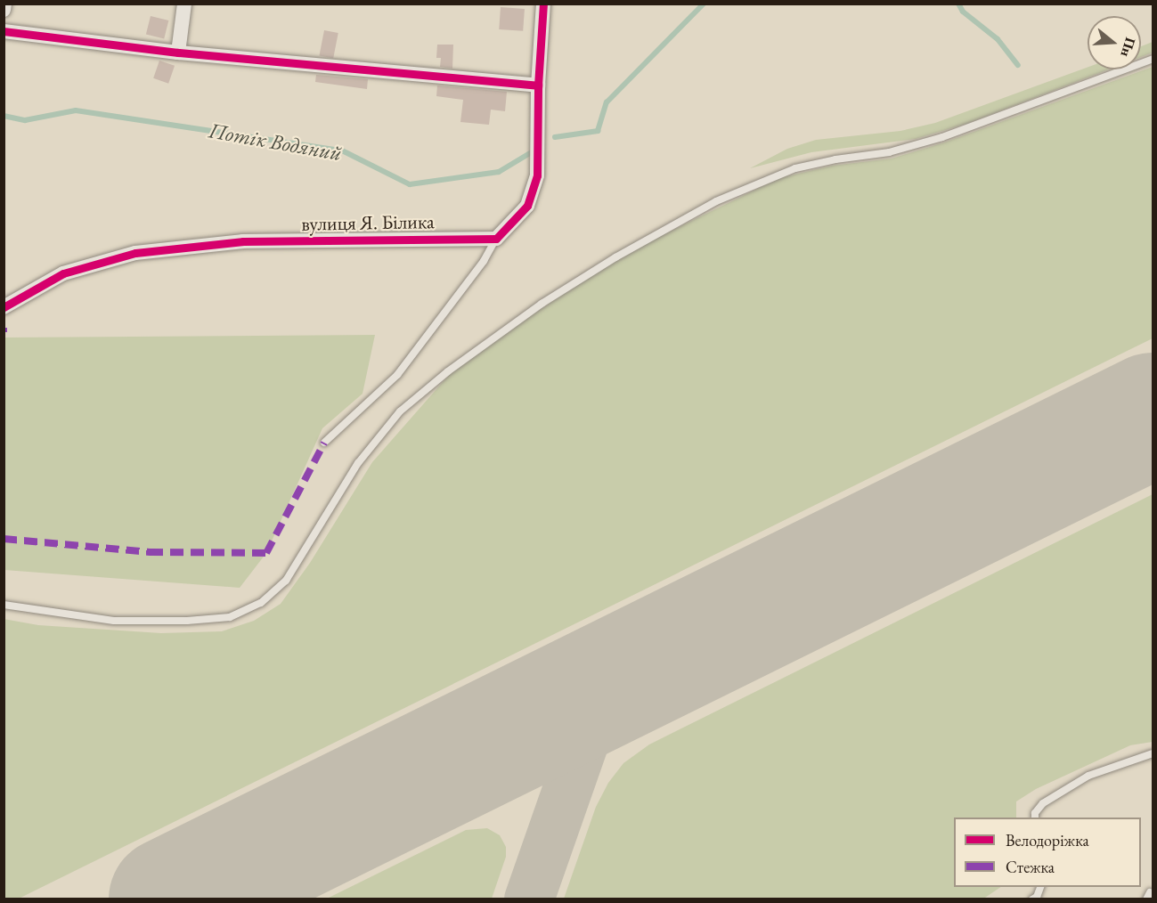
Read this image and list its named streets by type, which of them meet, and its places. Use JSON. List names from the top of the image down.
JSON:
{
  "streets": {
    "street": ["вулиця Я. Білика"]
  },
  "water": ["Потік Водяний"],
  "legend": ["Велодоріжка", "Стежка"],
  "north": "right"
}
